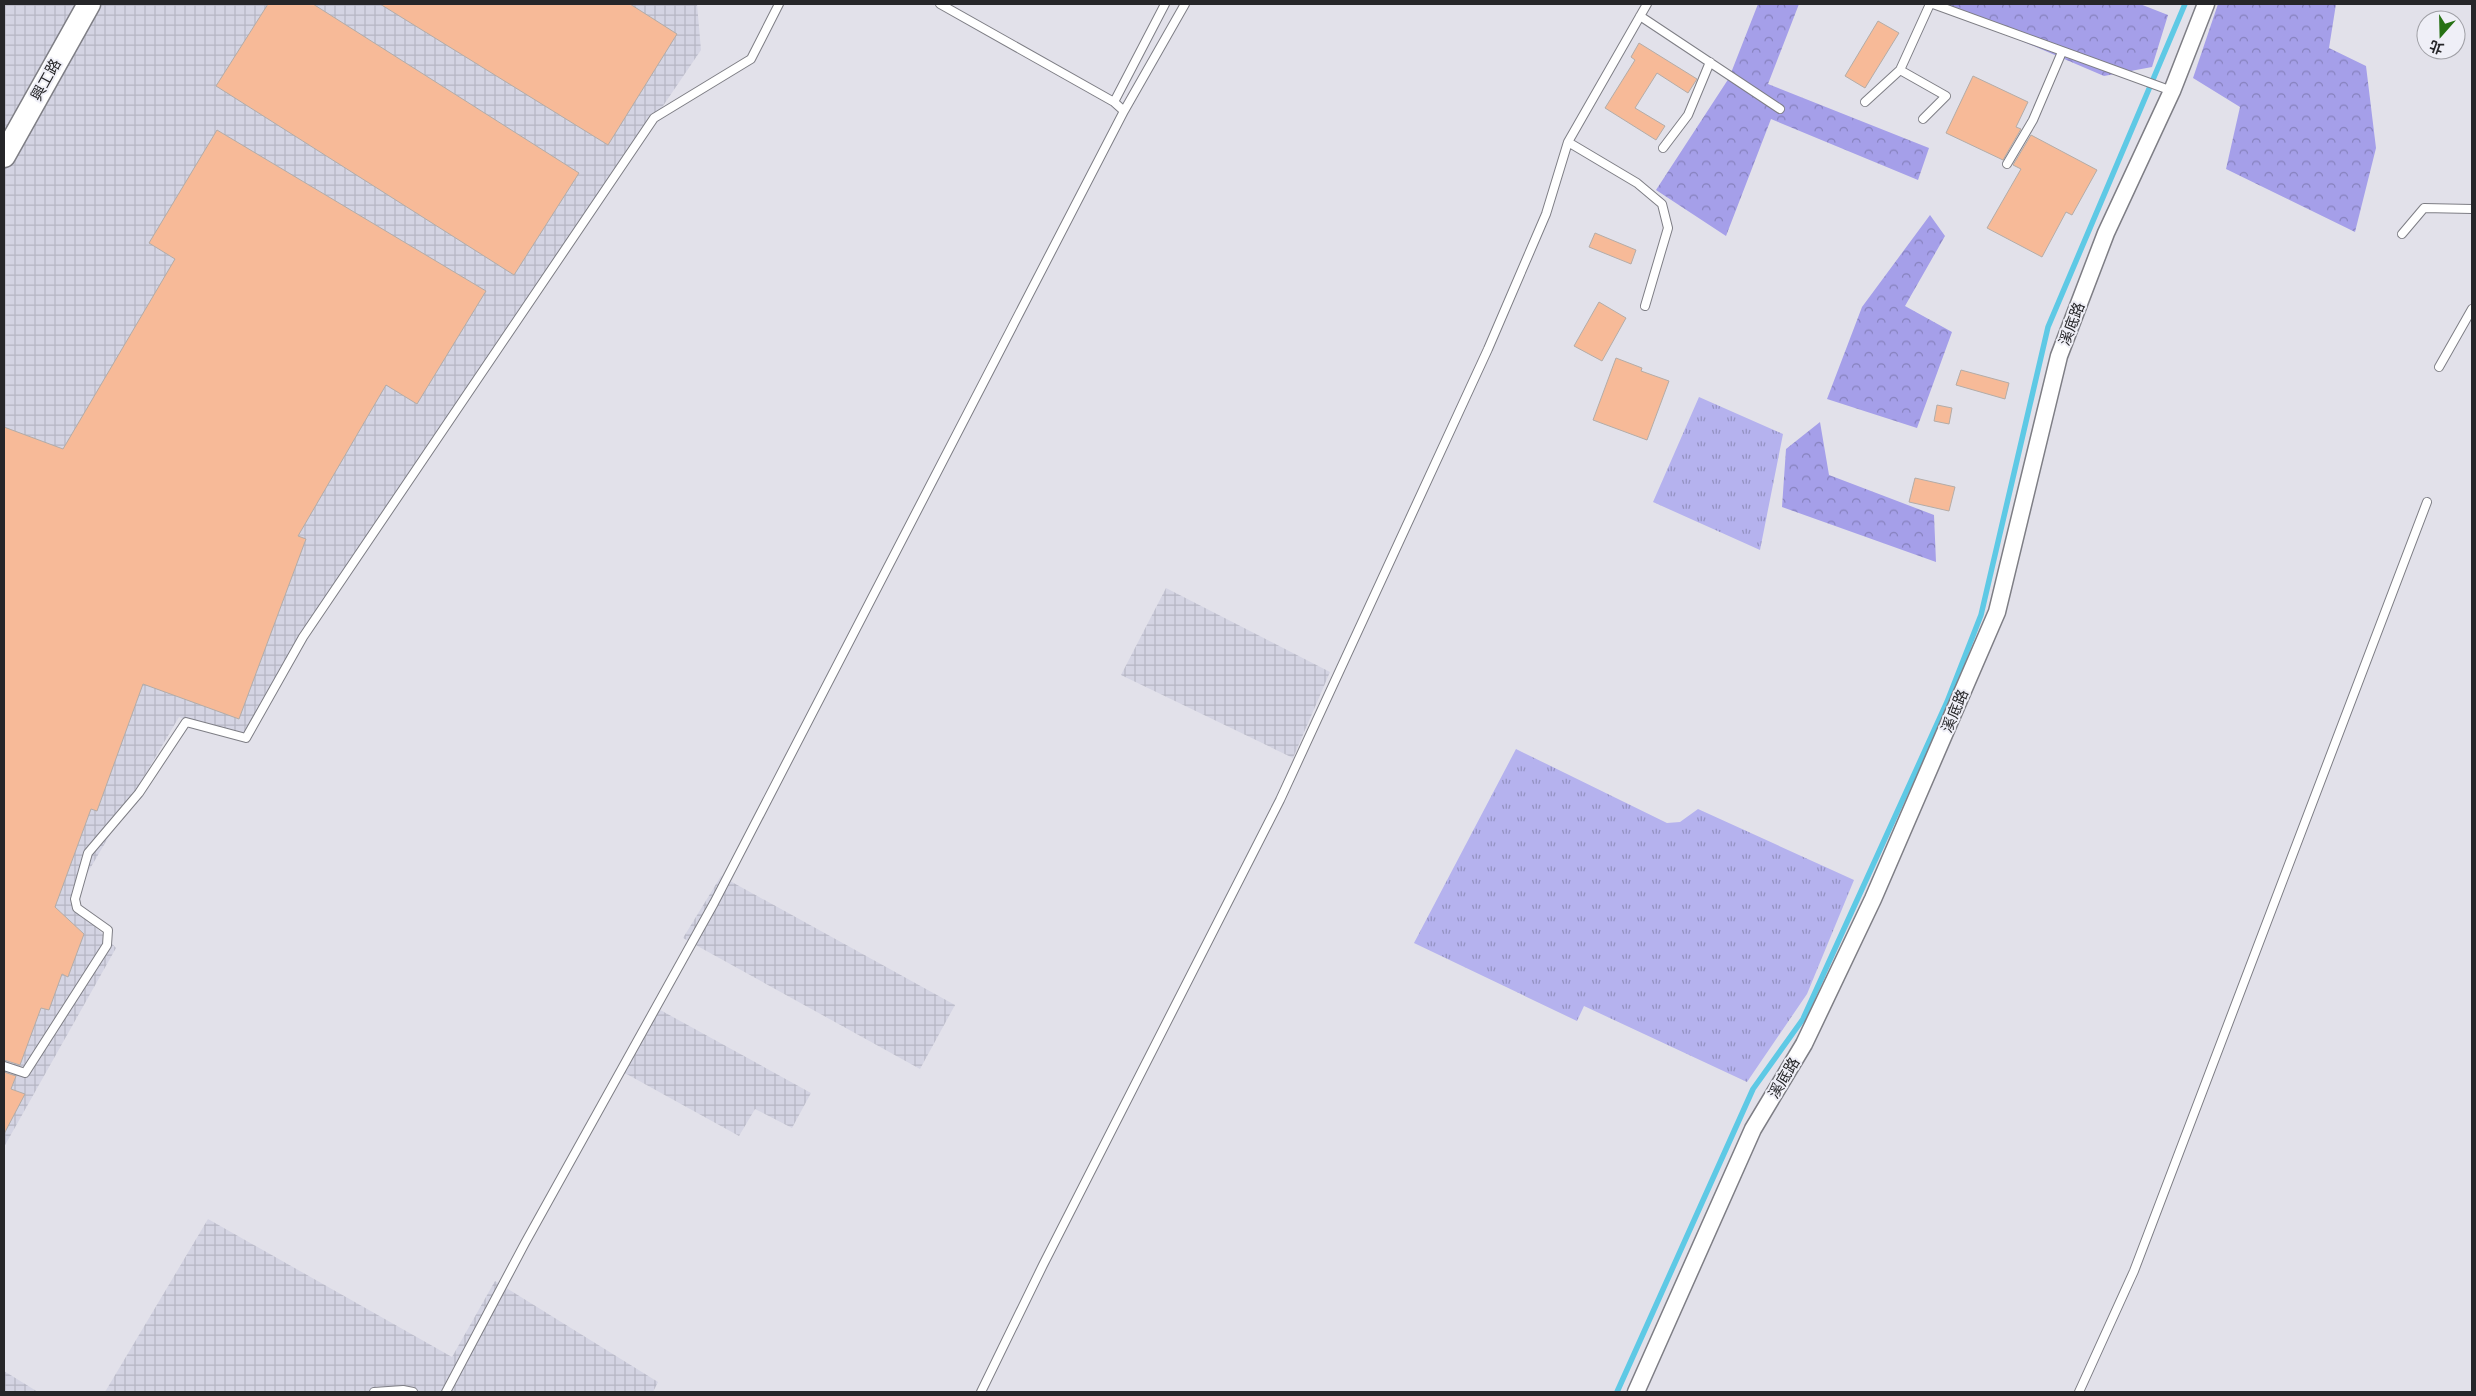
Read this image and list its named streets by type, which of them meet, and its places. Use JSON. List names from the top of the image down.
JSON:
{
  "streets": {
    "street": ["興工路", "溪底路"]
  },
  "north": "bottom"
}
